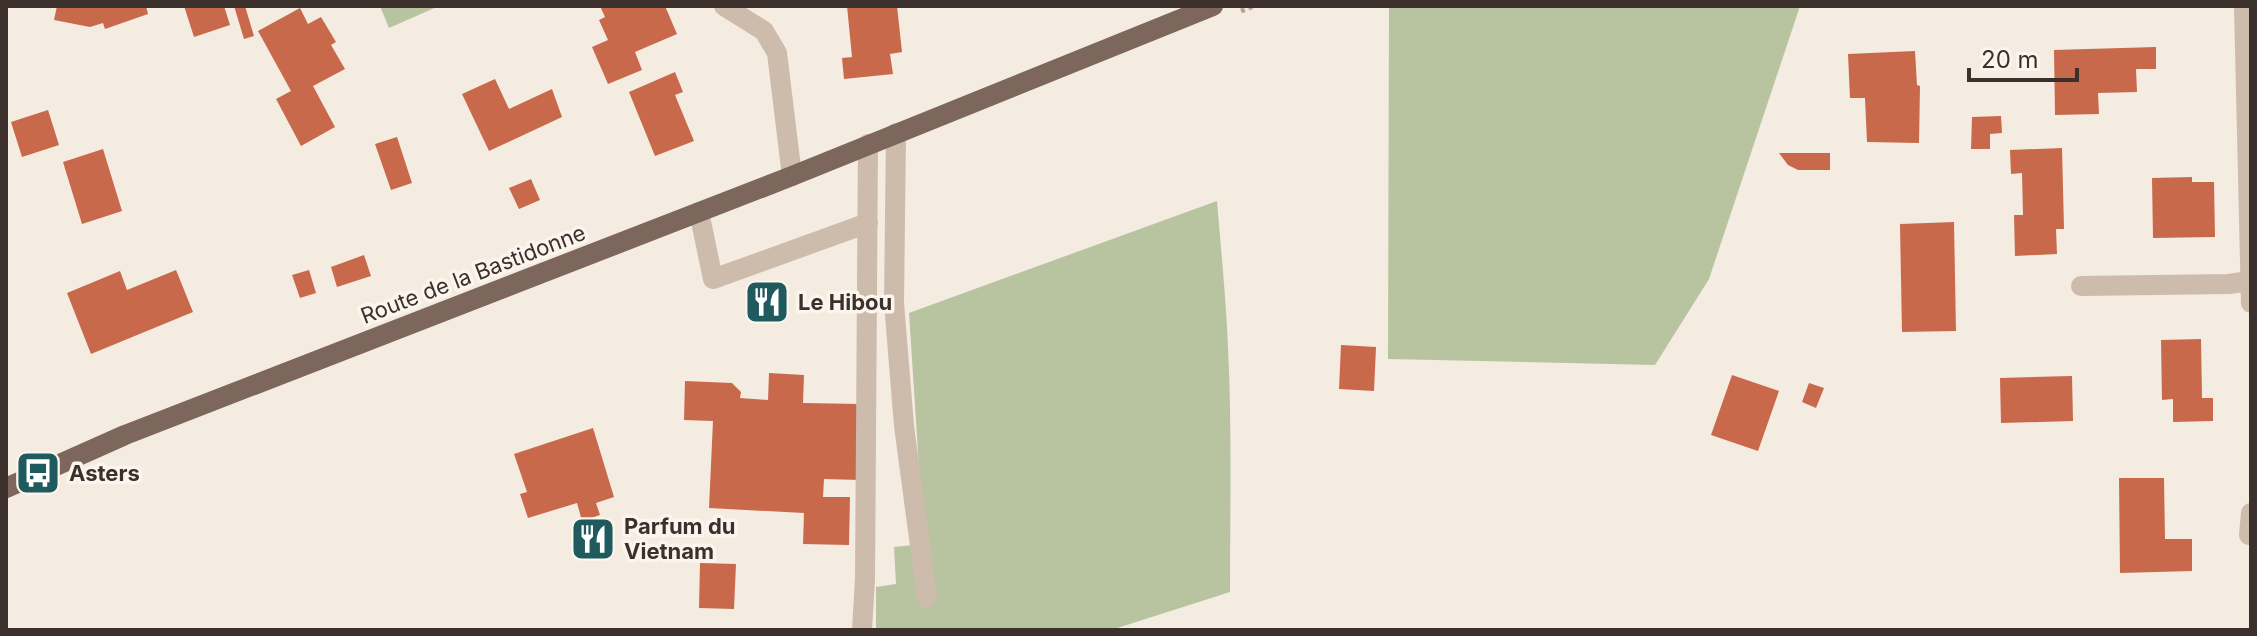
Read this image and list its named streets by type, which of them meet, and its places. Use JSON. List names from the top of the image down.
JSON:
{
  "streets": {
    "main road": ["Route de la Bastidonne"]
  },
  "places": {
    "restaurant": ["Le Hibou", "Parfum du Vietnam"],
    "bus stop": ["Asters"]
  },
  "scale_bar": "20 m"
}
